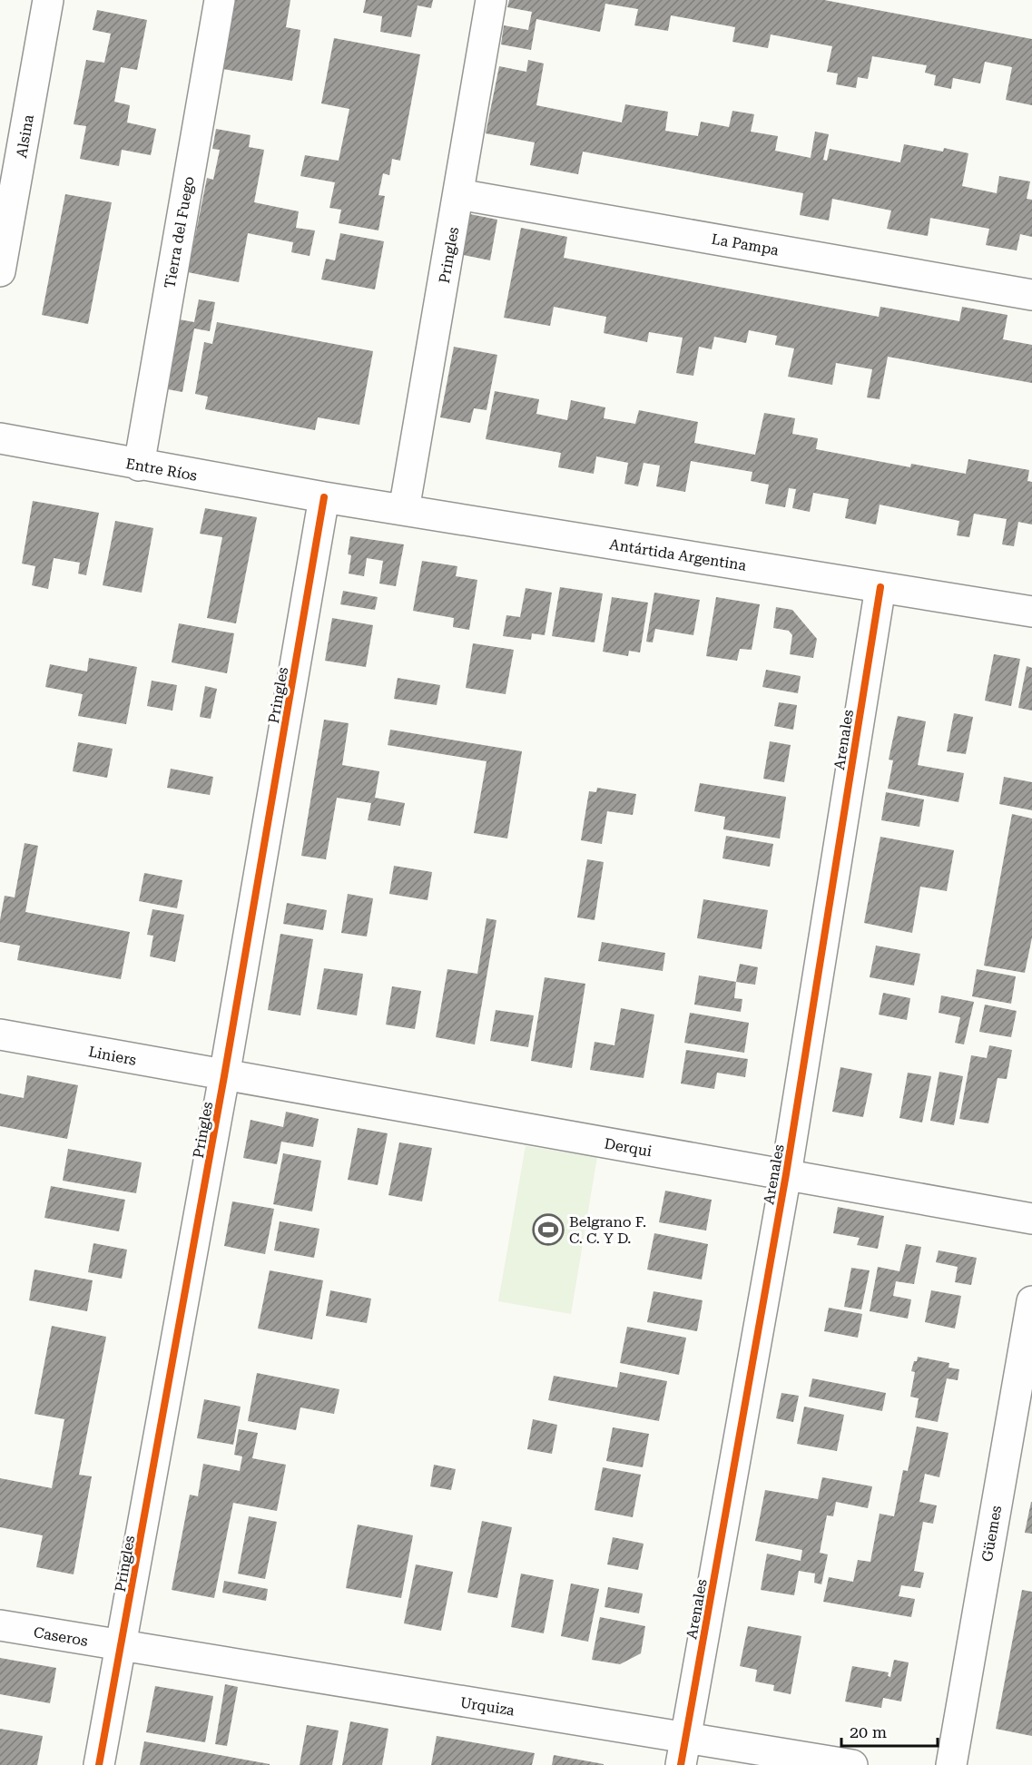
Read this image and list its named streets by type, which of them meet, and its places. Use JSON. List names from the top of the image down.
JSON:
{
  "streets": {
    "street": [
      "Alsina",
      "Tierra del Fuego",
      "La Pampa",
      "Pringles",
      "Entre Ríos",
      "Antártida Argentina",
      "Arenales",
      "Liniers",
      "Derqui",
      "Güemes",
      "Caseros",
      "Urquiza"
    ]
  },
  "crossings": [
    ["Tierra del Fuego", "Entre Ríos"],
    ["La Pampa", "Pringles"],
    ["Pringles", "Entre Ríos"],
    ["Pringles", "Antártida Argentina"],
    ["Pringles", "Liniers"],
    ["Pringles", "Derqui"],
    ["Pringles", "Caseros"],
    ["Pringles", "Urquiza"],
    ["Entre Ríos", "Antártida Argentina"],
    ["Antártida Argentina", "Arenales"],
    ["Arenales", "Derqui"],
    ["Arenales", "Urquiza"],
    ["Liniers", "Derqui"],
    ["Caseros", "Urquiza"]
  ],
  "places": {
    "sports": ["Belgrano F. C. C. Y D."]
  },
  "scale_bar": "20 m"
}
